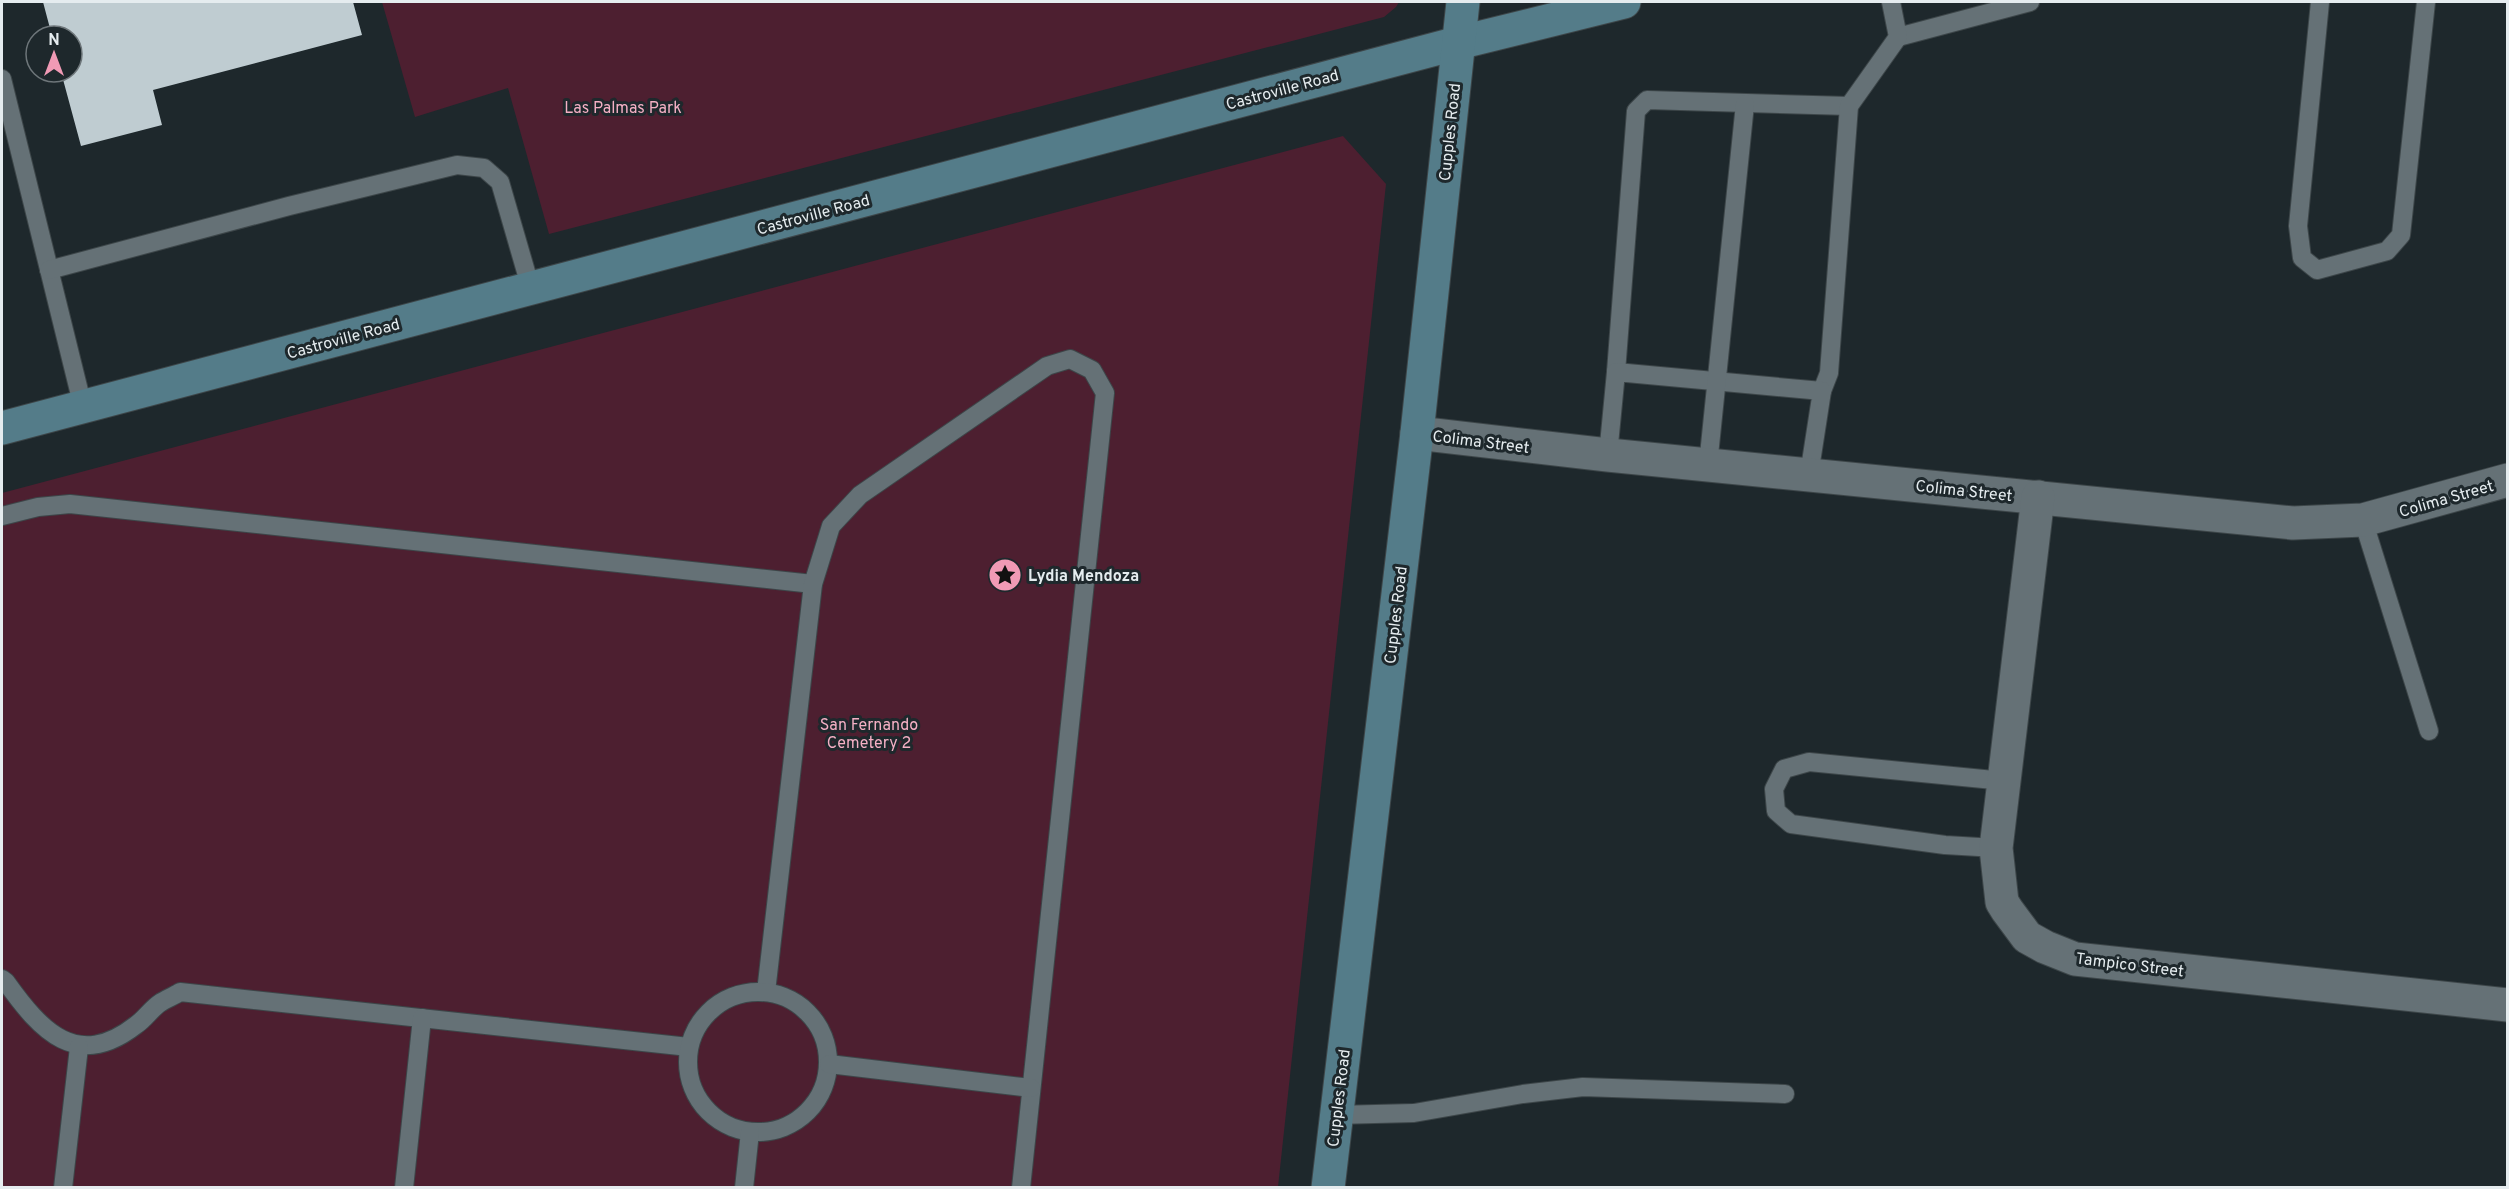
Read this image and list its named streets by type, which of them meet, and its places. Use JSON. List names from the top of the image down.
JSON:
{
  "streets": {
    "main road": ["Castroville Road", "Cupples Road"],
    "street": ["Colima Street", "Tampico Street"]
  },
  "crossings": [
    ["Castroville Road", "Cupples Road"],
    ["Cupples Road", "Colima Street"],
    ["Colima Street", "Tampico Street"]
  ],
  "parks": ["Las Palmas Park", "San Fernando Cemetery 2"],
  "places": {
    "place": ["Lydia Mendoza"]
  },
  "north": "top"
}
